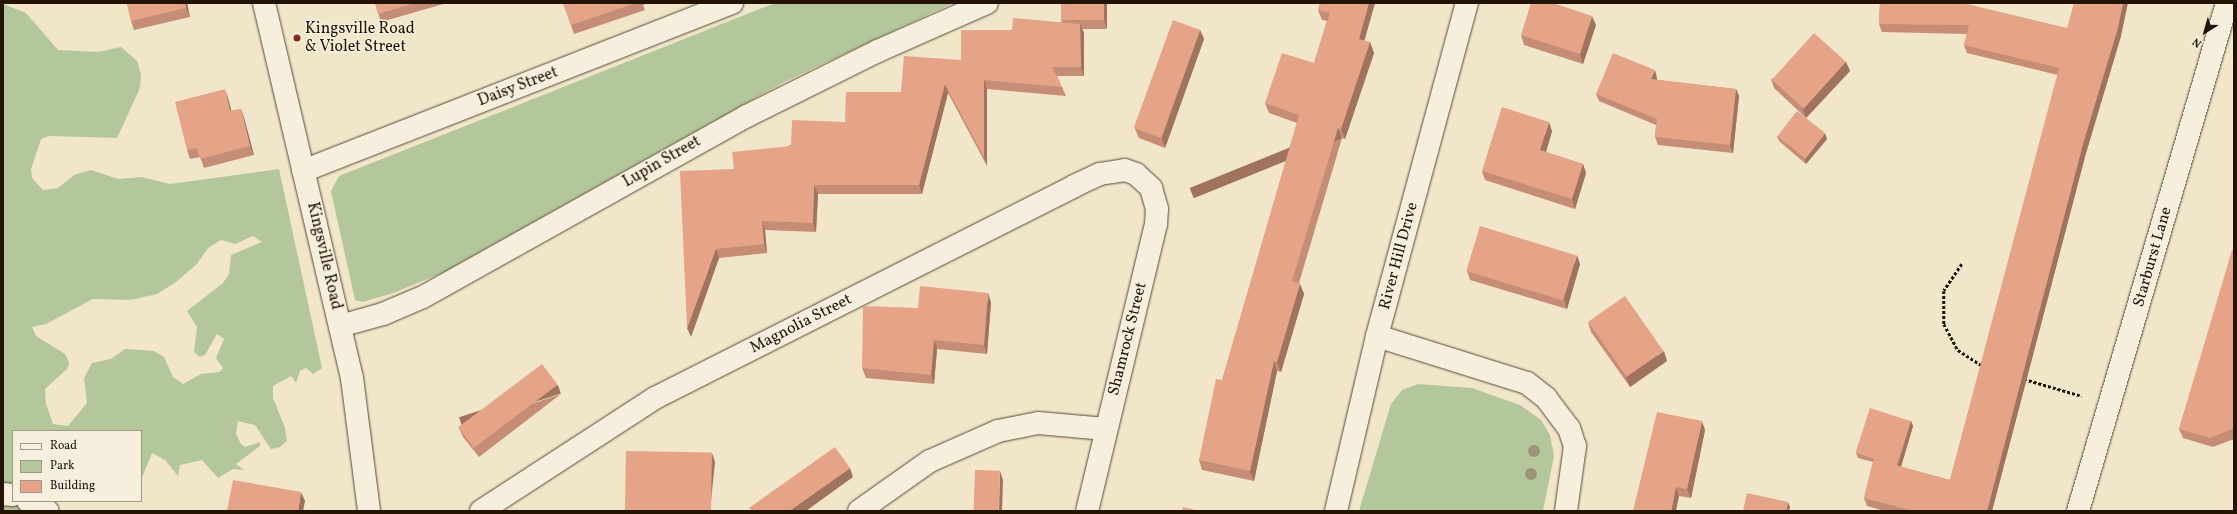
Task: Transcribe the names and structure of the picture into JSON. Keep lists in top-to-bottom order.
{
  "streets": {
    "street": [
      "Daisy Street",
      "Lupin Street",
      "Kingsville Road",
      "River Hill Drive",
      "Starburst Lane",
      "Magnolia Street",
      "Shamrock Street"
    ]
  },
  "crossings": [
    ["Daisy Street", "Kingsville Road"],
    ["Lupin Street", "Kingsville Road"],
    ["Magnolia Street", "Shamrock Street"]
  ],
  "places": ["Kingsville Road & Violet Street"],
  "legend": ["Road", "Park", "Building"],
  "north": "bottom left"
}
